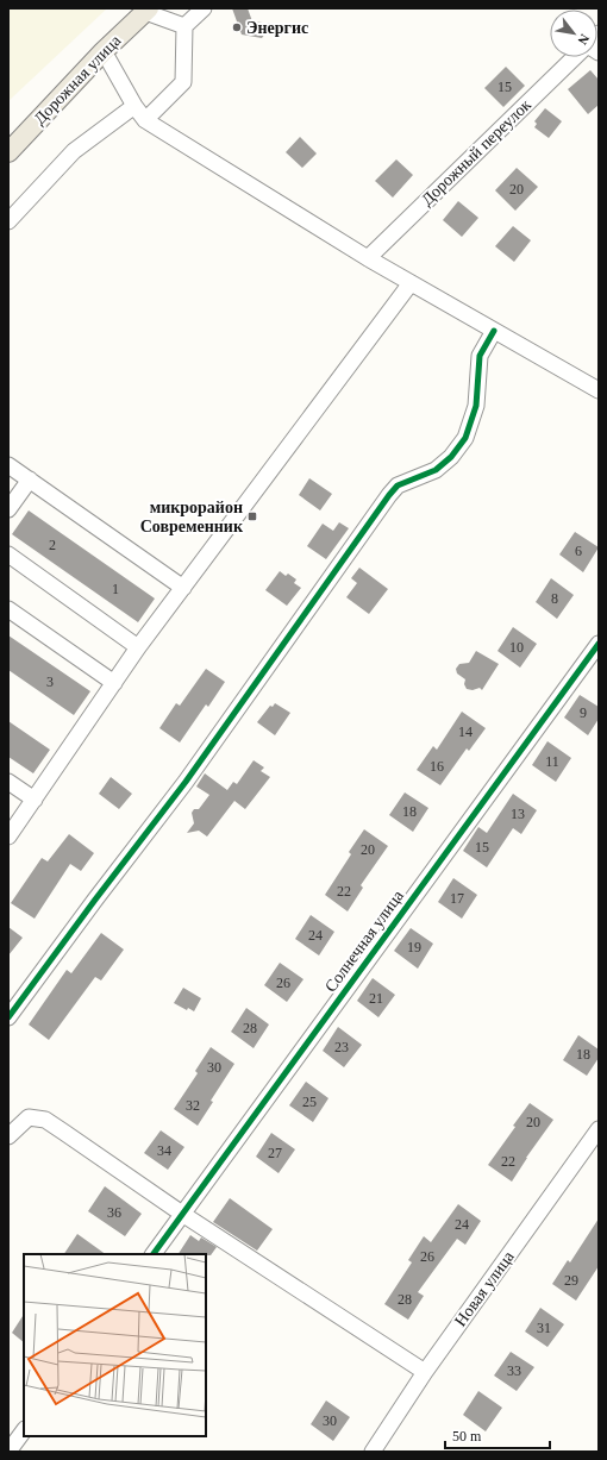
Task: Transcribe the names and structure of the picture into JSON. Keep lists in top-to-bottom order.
{
  "streets": {
    "main road": ["Дорожная улица"],
    "street": ["Дорожный переулок", "Солнечная улица", "Новая улица"]
  },
  "places": {
    "other": ["Энергис"],
    "transit": ["микрорайон Современник"]
  },
  "house_numbers": [
    "15",
    "20",
    "2",
    "6",
    "1",
    "8",
    "10",
    "3",
    "9",
    "14",
    "11",
    "16",
    "18",
    "13",
    "15",
    "20",
    "22",
    "17",
    "24",
    "19",
    "26",
    "21",
    "28",
    "23",
    "18",
    "30",
    "25",
    "32",
    "20",
    "34",
    "27",
    "22",
    "36",
    "24",
    "26",
    "29",
    "28",
    "31",
    "33",
    "30"
  ],
  "scale_bar": "50 m",
  "north": "bottom right"
}
